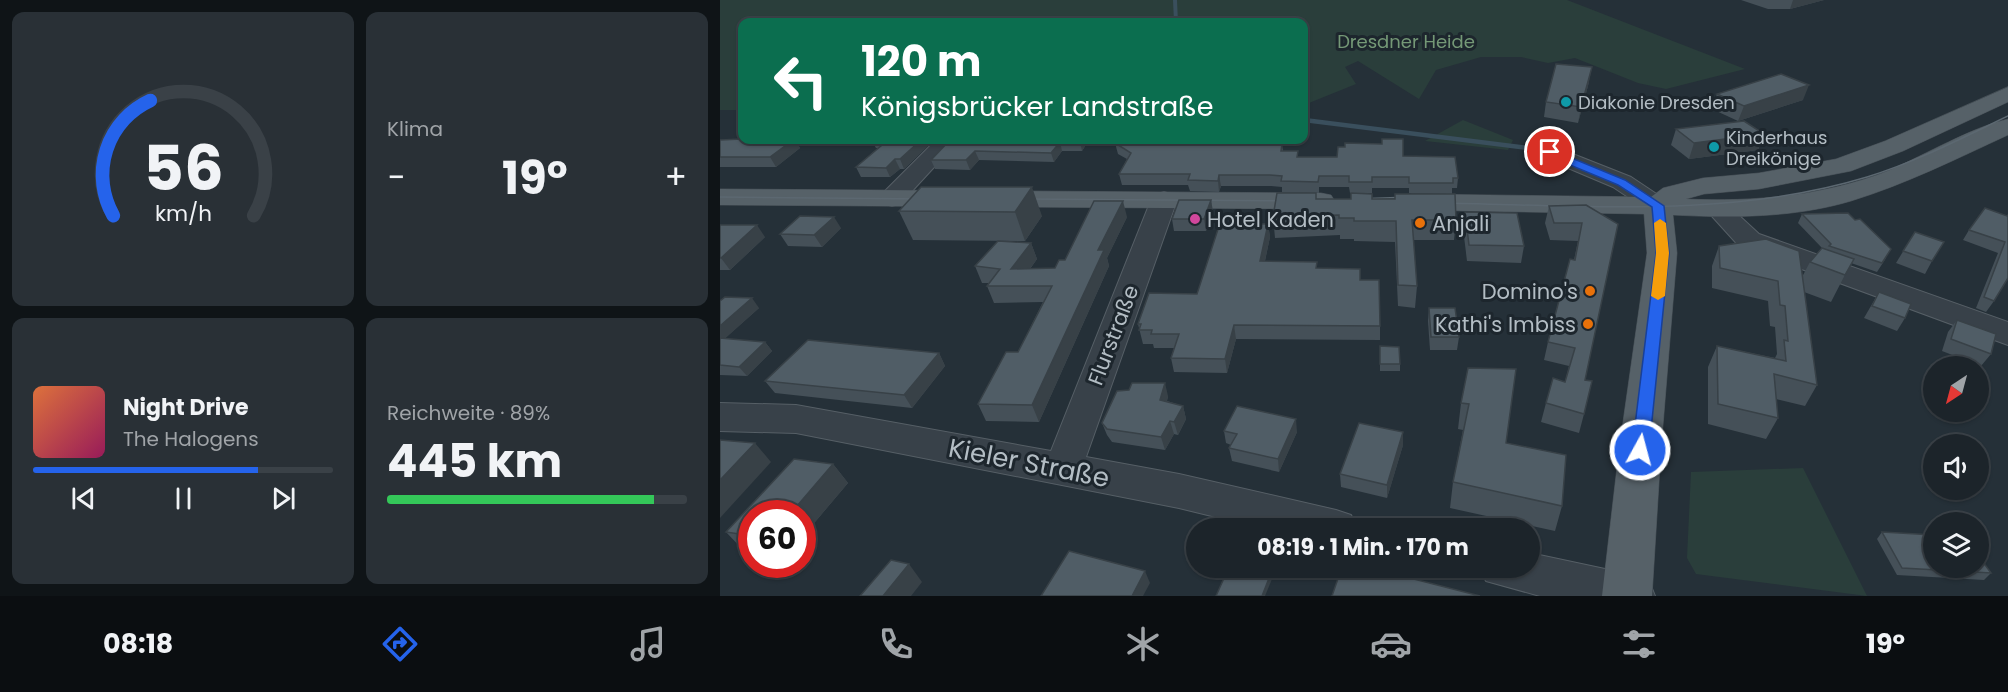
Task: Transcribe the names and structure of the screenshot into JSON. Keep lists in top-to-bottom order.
{
  "streets": {
    "street": ["Flurstraße", "Kieler Straße"]
  },
  "crossings": [
    ["Flurstraße", "Kieler Straße"]
  ],
  "parks": ["Dresdner Heide"],
  "places": [
    "Diakonie Dresden",
    "Kinderhaus Dreikönige",
    "Hotel Kaden",
    "Anjali",
    "Domino's",
    "Kathi's Imbiss"
  ],
  "north": "bottom left",
  "page": {
    "tile": [
      "Klima",
      ["Reichweite · 89%", "445 km"]
    ],
    "turn": ["120 m", "Königsbrücker Landstraße"],
    "heat": ["−", "19°", "+"],
    "song": ["Night Drive", "The Halogens"],
    "limit": "60",
    "trip": "08:19 · 1 Min. · 170 m",
    "tabs": ["08:18", "19°"],
    "gauge": ["56", "km/h"]
  }
}
